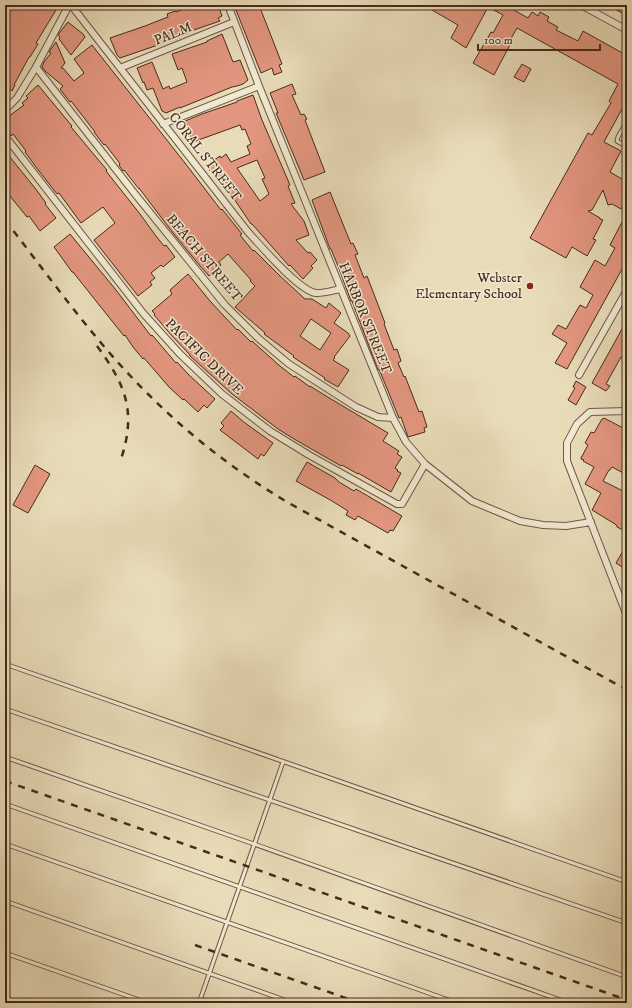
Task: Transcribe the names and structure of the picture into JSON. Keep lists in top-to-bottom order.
{
  "streets": {
    "street": [
      "PALM",
      "CORAL STREET",
      "BEACH STREET",
      "HARBOR STREET",
      "PACIFIC DRIVE"
    ]
  },
  "crossings": [
    ["PALM", "CORAL STREET"],
    ["PALM", "HARBOR STREET"],
    ["CORAL STREET", "HARBOR STREET"],
    ["BEACH STREET", "HARBOR STREET"],
    ["HARBOR STREET", "PACIFIC DRIVE"]
  ],
  "places": ["Webster Elementary School"],
  "scale_bar": "100 m"
}
